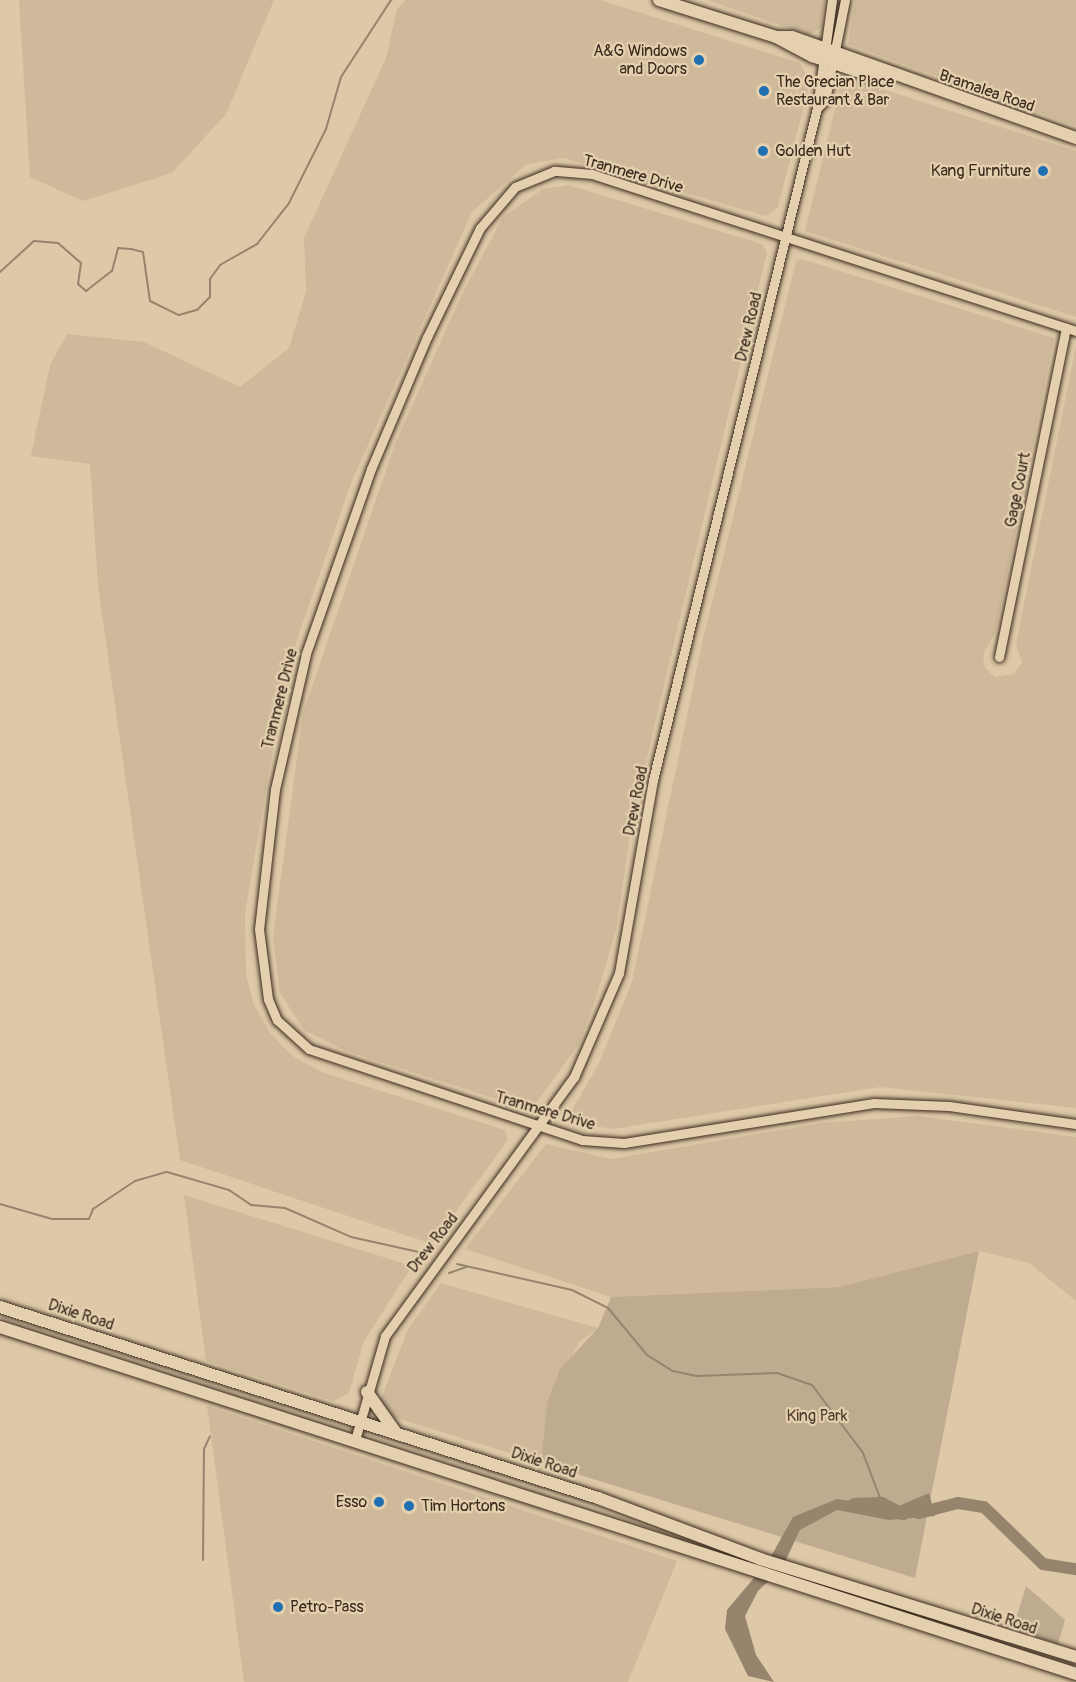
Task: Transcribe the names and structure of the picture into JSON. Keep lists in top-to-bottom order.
{
  "streets": {
    "main road": ["Bramalea Road", "Dixie Road"],
    "street": ["Tranmere Drive", "Drew Road", "Gage Court"]
  },
  "crossings": [
    ["Bramalea Road", "Drew Road"],
    ["Tranmere Drive", "Drew Road"],
    ["Tranmere Drive", "Gage Court"],
    ["Drew Road", "Dixie Road"]
  ],
  "parks": ["King Park"],
  "places": [
    "A&G Windows and Doors",
    "The Grecian Place Restaurant & Bar",
    "Golden Hut",
    "Kang Furniture",
    "Esso",
    "Tim Hortons",
    "Petro-Pass"
  ]
}
